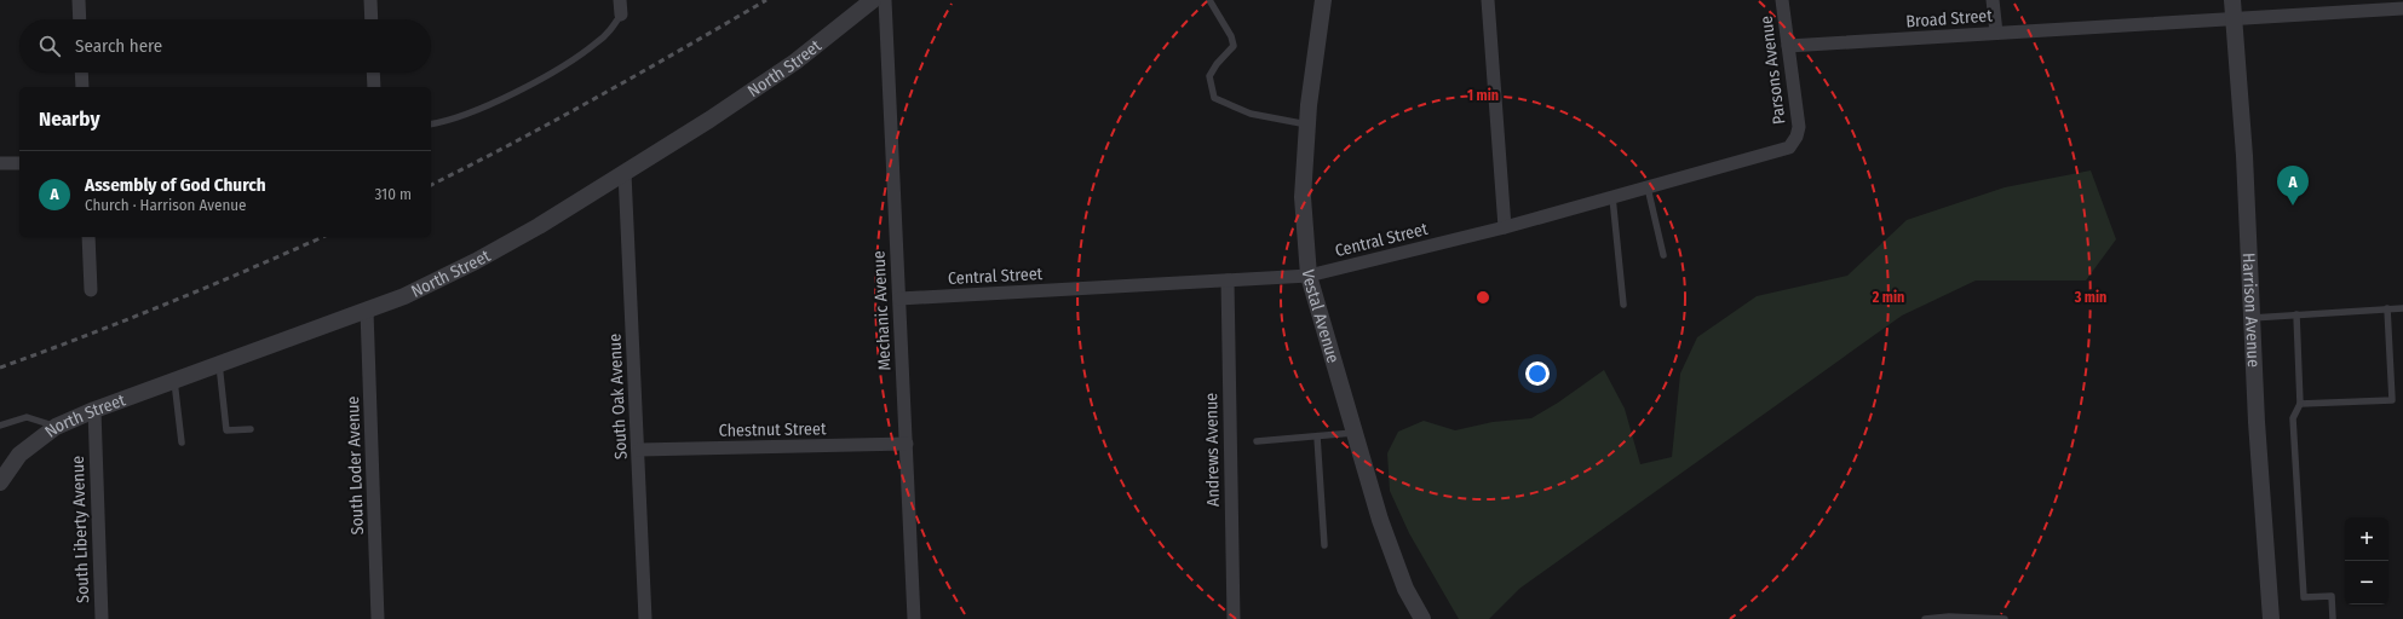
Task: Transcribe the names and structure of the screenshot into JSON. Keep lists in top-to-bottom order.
{
  "streets": {
    "street": [
      "Broad Street",
      "North Street",
      "Parsons Avenue",
      "Central Street",
      "Harrison Avenue",
      "Mechanic Avenue",
      "Vestal Avenue",
      "South Oak Avenue",
      "Chestnut Street",
      "Andrews Avenue",
      "South Loder Avenue",
      "South Liberty Avenue"
    ]
  },
  "crossings": [
    ["Broad Street", "Parsons Avenue"],
    ["Broad Street", "Harrison Avenue"],
    ["North Street", "South Oak Avenue"],
    ["North Street", "South Loder Avenue"],
    ["North Street", "South Liberty Avenue"],
    ["Parsons Avenue", "Central Street"],
    ["Central Street", "Mechanic Avenue"],
    ["Central Street", "Vestal Avenue"],
    ["Central Street", "Andrews Avenue"],
    ["Mechanic Avenue", "Chestnut Street"],
    ["South Oak Avenue", "Chestnut Street"]
  ],
  "page": {
    "search": "Search here",
    "heading": "Nearby",
    "list": [
      {
        "mark": "A",
        "name": "Assembly of God Church",
        "note": "Church · Harrison Avenue",
        "value": "310 m"
      }
    ],
    "pins": "A",
    "map_buttons": ["+", "−"]
  },
  "rings": ["1 min", "2 min", "3 min"]
}
